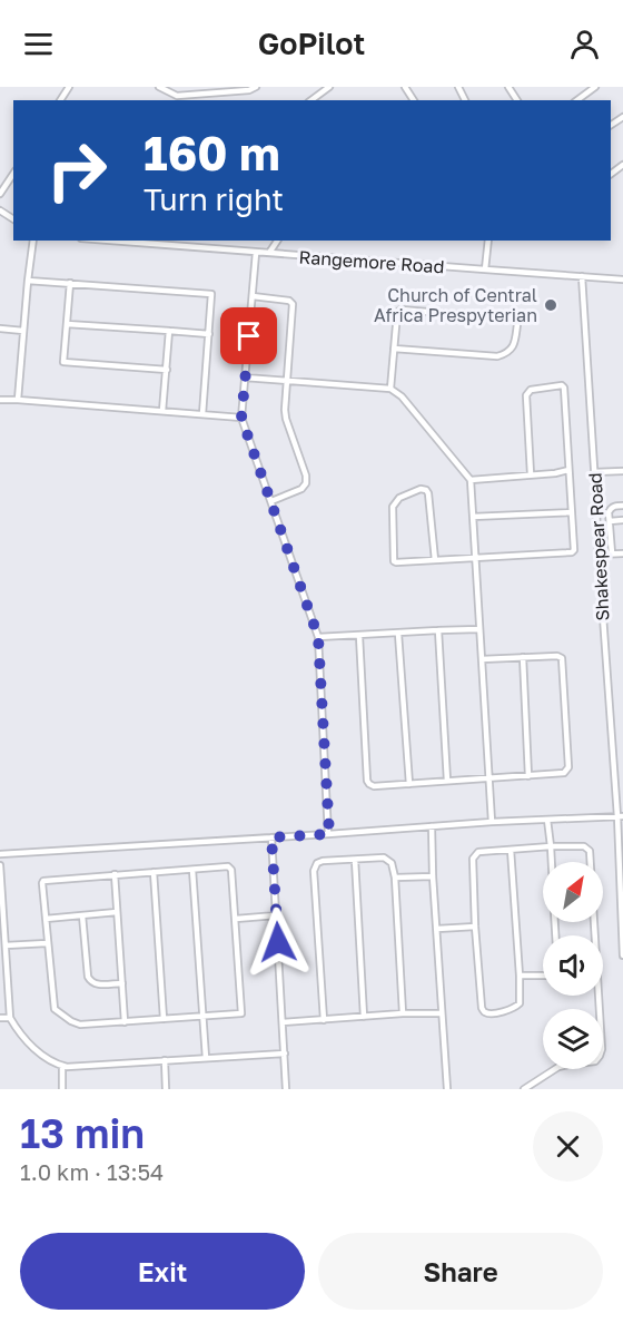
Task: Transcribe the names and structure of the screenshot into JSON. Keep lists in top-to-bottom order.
{
  "streets": {
    "street": ["Rangemore Road", "Shakespear Road"]
  },
  "crossings": [
    ["Rangemore Road", "Shakespear Road"]
  ],
  "places": ["Church of Central Africa Prespyterian"],
  "north": "top right",
  "page": {
    "header": "GoPilot",
    "turn": ["160 m", "Turn right"],
    "heading": ["13 min", "1.0 km · 13:54"],
    "buttons": ["Exit", "Share"]
  }
}
